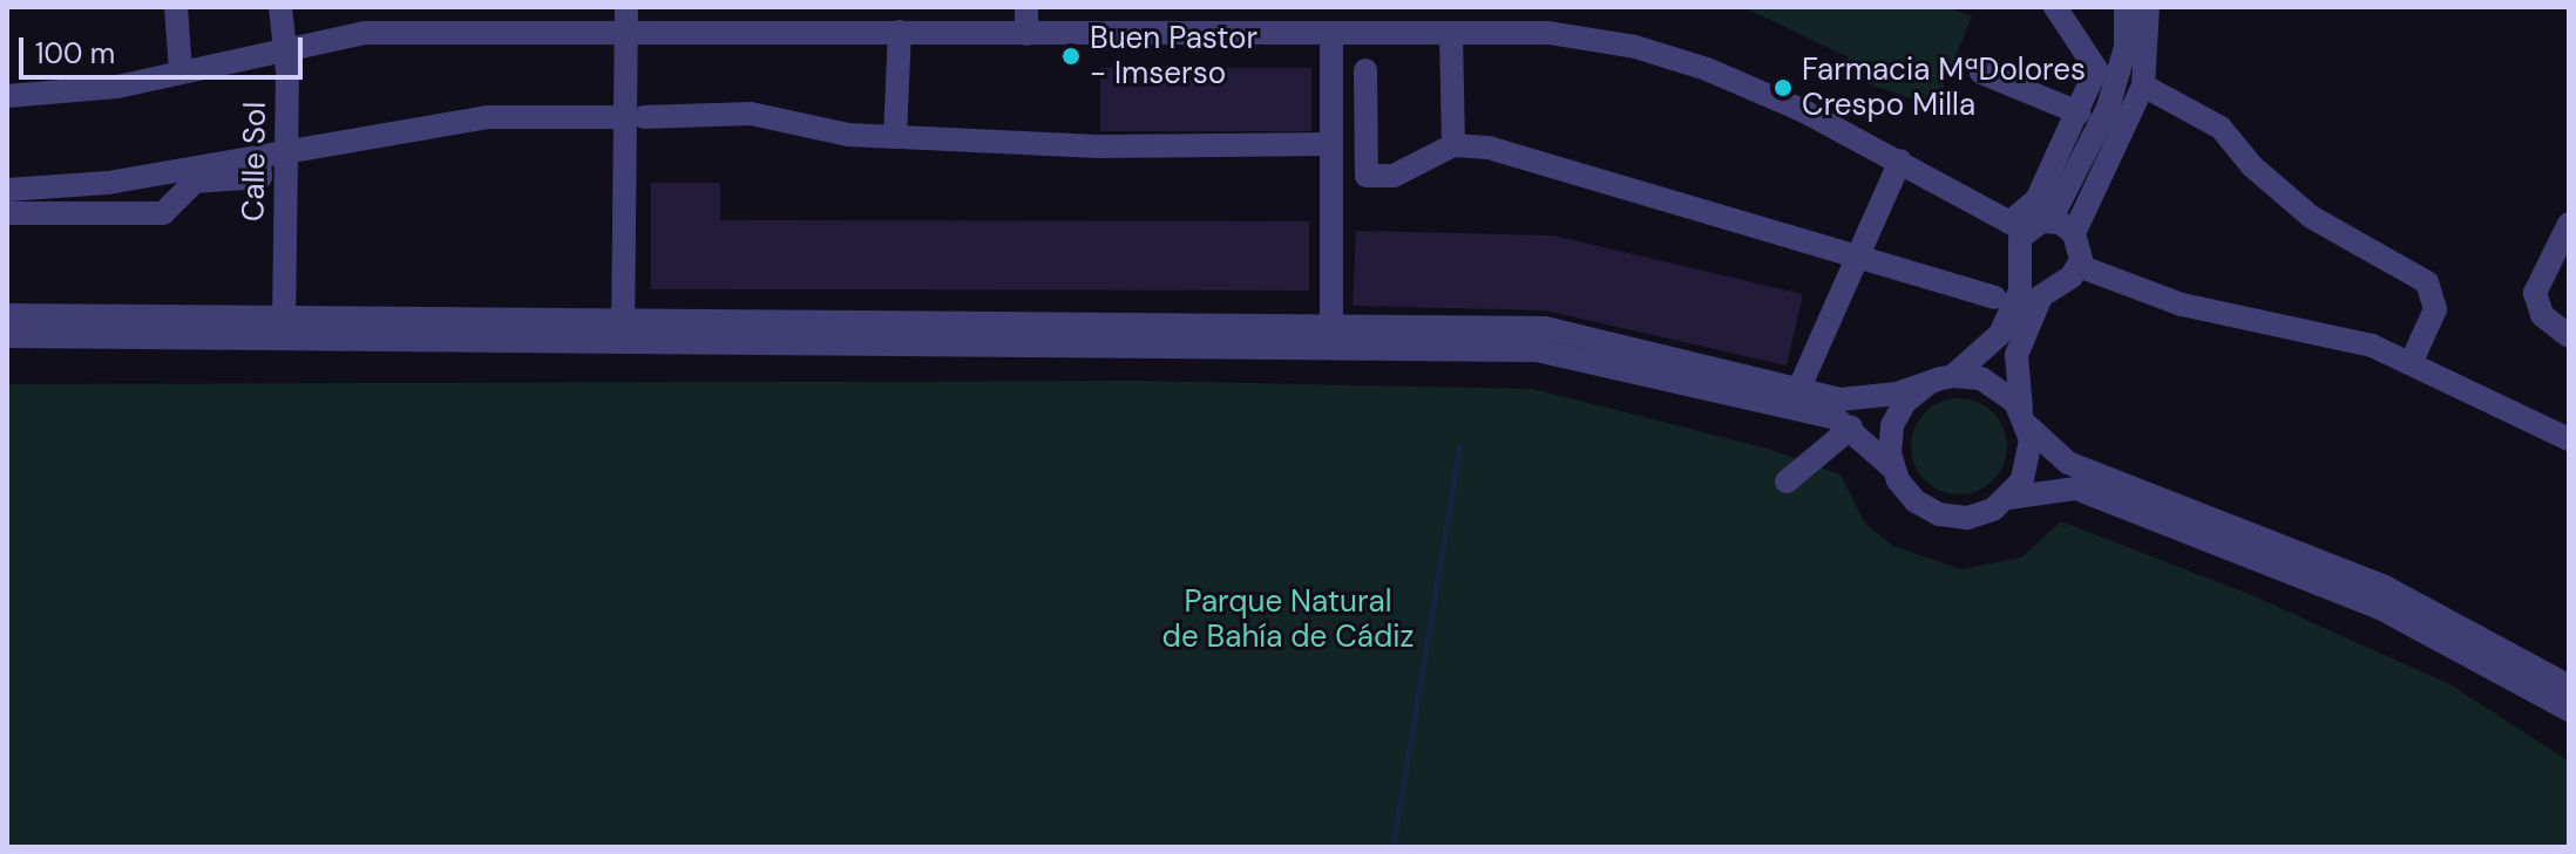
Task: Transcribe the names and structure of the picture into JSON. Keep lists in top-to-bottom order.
{
  "streets": {
    "street": ["Calle Sol"]
  },
  "parks": ["Parque Natural de Bahía de Cádiz"],
  "places": ["Buen Pastor - Imserso", "Farmacia MªDolores Crespo Milla"],
  "scale_bar": "100 m"
}
